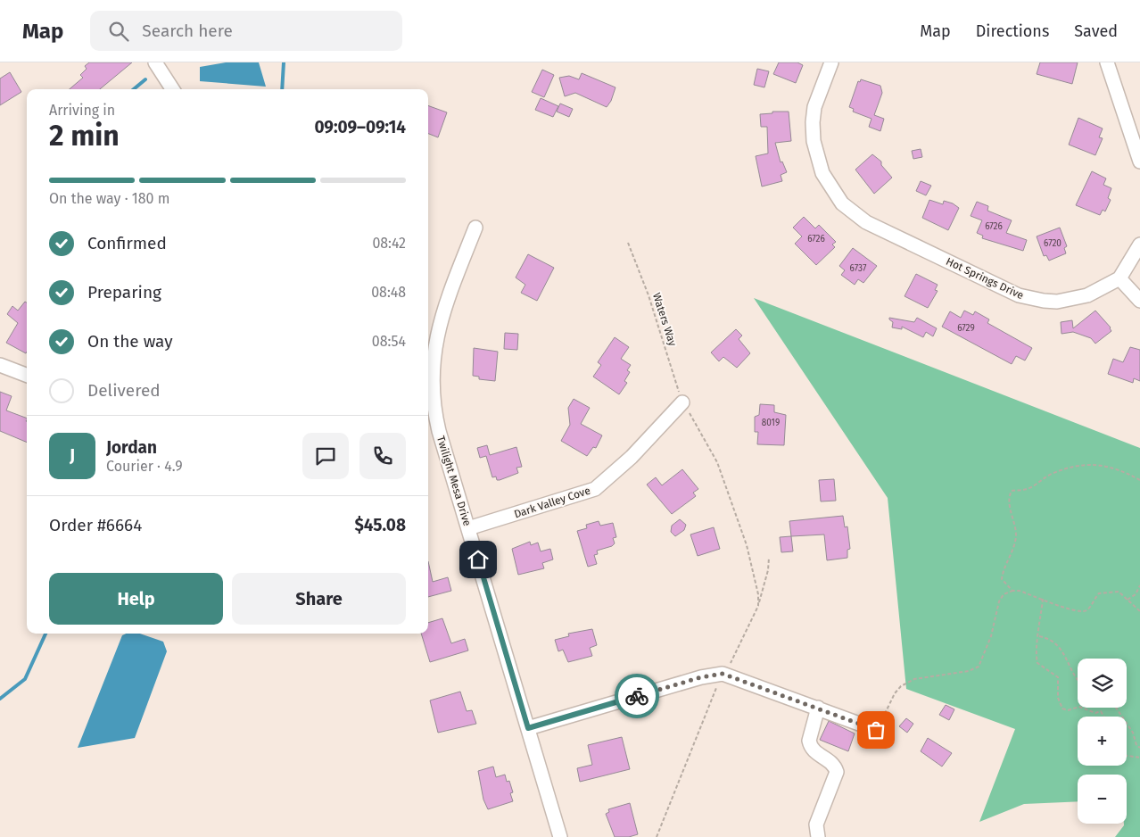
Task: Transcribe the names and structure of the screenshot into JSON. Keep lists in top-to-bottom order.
{
  "streets": {
    "street": ["Hot Springs Drive", "Twilight Mesa Drive", "Dark Valley Cove"],
    "path": ["Waters Way"]
  },
  "crossings": [
    ["Waters Way", "Dark Valley Cove"],
    ["Twilight Mesa Drive", "Dark Valley Cove"]
  ],
  "house_numbers": [
    "6726",
    "6726",
    "6720",
    "6737",
    "6729",
    "8019"
  ],
  "page": {
    "header": "Map",
    "search": "Search here",
    "nav": ["Map", "Directions", "Saved"],
    "heading": ["2 min", "Arriving in", "09:09–09:14"],
    "panel": [
      "Jordan",
      "Courier · 4.9",
      "Order #6664",
      "$45.08"
    ],
    "bar": "On the way · 180 m",
    "list": [
      ["Confirmed", "08:42"],
      ["Preparing", "08:48"],
      ["On the way", "08:54"],
      "Delivered"
    ],
    "round": "J",
    "buttons": ["Help", "Share"],
    "map_buttons": ["+", "−"]
  }
}
